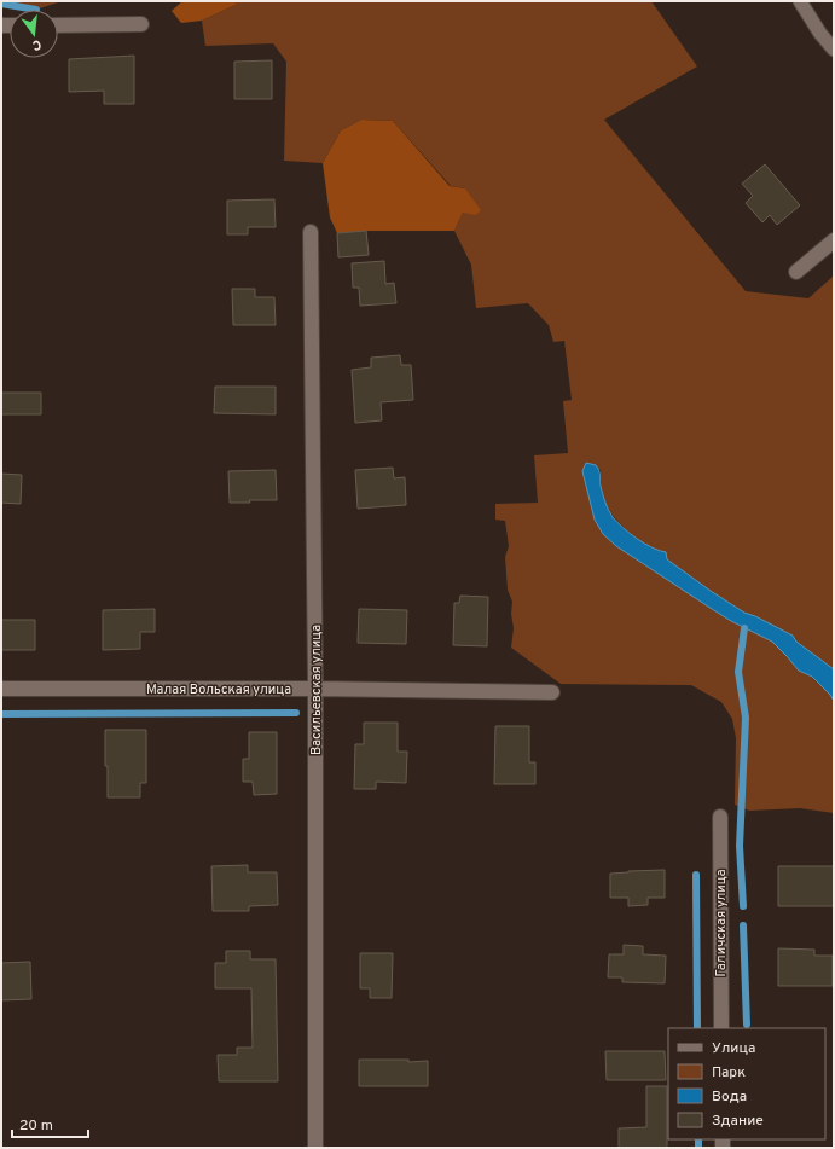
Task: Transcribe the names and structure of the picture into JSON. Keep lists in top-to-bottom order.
{
  "streets": {
    "street": ["Малая Вольская улица", "Васильевская улица", "Галичская улица"]
  },
  "crossings": [
    ["Малая Вольская улица", "Васильевская улица"]
  ],
  "legend": [
    "Улица",
    "Парк",
    "Вода",
    "Здание"
  ],
  "scale_bar": "20 m",
  "north": "bottom"
}
